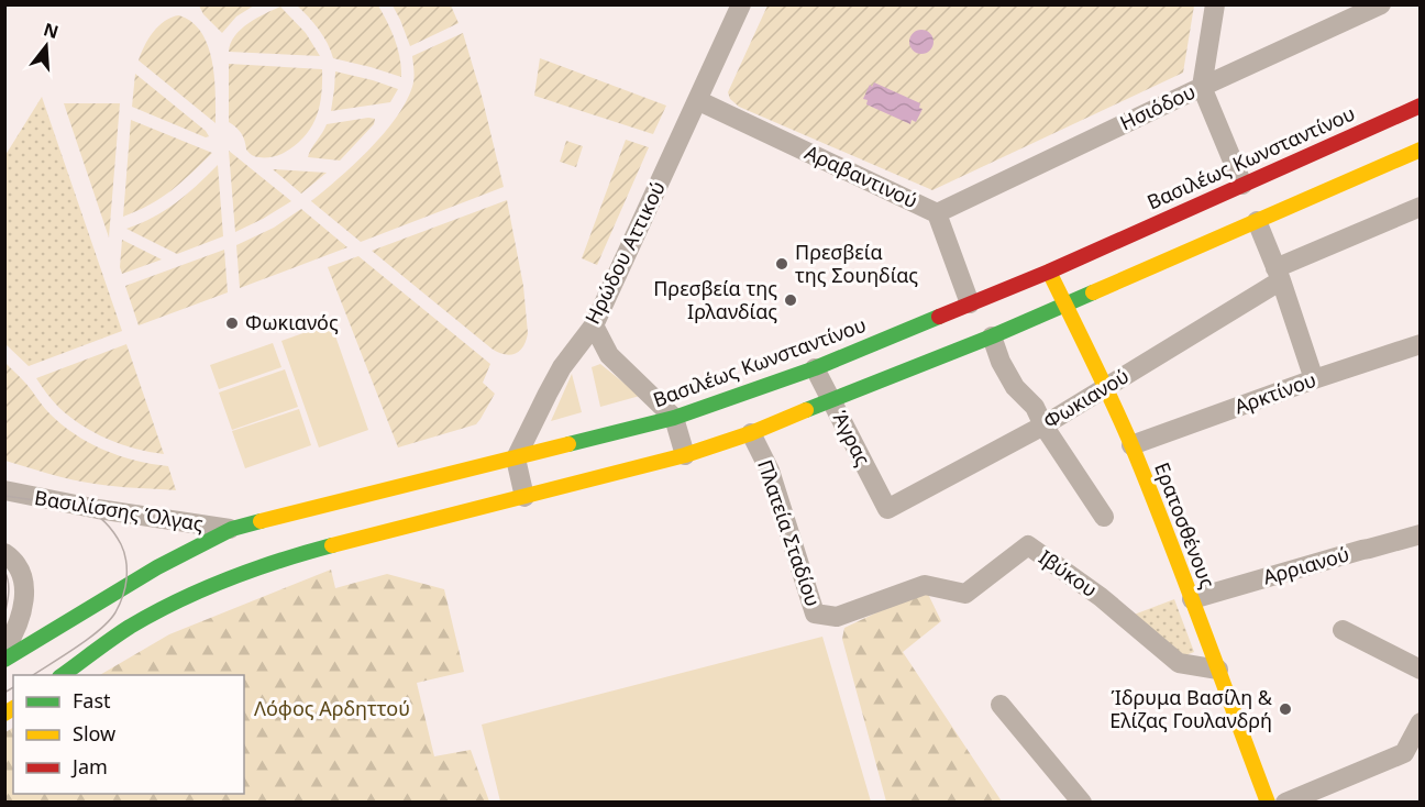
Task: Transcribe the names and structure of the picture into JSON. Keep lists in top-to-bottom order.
{
  "streets": {
    "main road": ["Βασιλέως Κωνσταντίνου", "Ερατοσθένους"],
    "street": [
      "Ησιόδου",
      "Αραβαντινού",
      "Ηρώδου Αττικού",
      "Αρκτίνου",
      "Φωκιανού",
      "Άγρας",
      "Βασιλίσσης Όλγας",
      "Πλατεία Σταδίου",
      "Αρριανού",
      "Ιβύκου"
    ]
  },
  "crossings": [
    ["Ησιόδου", "Αραβαντινού"],
    ["Βασιλέως Κωνσταντίνου", "Αραβαντινού"],
    ["Βασιλέως Κωνσταντίνου", "Ηρώδου Αττικού"],
    ["Βασιλέως Κωνσταντίνου", "Άγρας"],
    ["Βασιλέως Κωνσταντίνου", "Βασιλίσσης Όλγας"],
    ["Βασιλέως Κωνσταντίνου", "Ερατοσθένους"],
    ["Αραβαντινού", "Ηρώδου Αττικού"],
    ["Αρκτίνου", "Ερατοσθένους"],
    ["Φωκιανού", "Άγρας"],
    ["Φωκιανού", "Ερατοσθένους"],
    ["Ερατοσθένους", "Αρριανού"],
    ["Ερατοσθένους", "Ιβύκου"],
    ["Πλατεία Σταδίου", "Ιβύκου"]
  ],
  "parks": ["Λόφος Αρδηττού"],
  "places": [
    "Πρεσβεία της Σουηδίας",
    "Πρεσβεία της Ιρλανδίας",
    "Φωκιανός",
    "Ίδρυμα Βασίλη & Ελίζας Γουλανδρή"
  ],
  "legend": ["Fast", "Slow", "Jam"],
  "north": "top"
}
